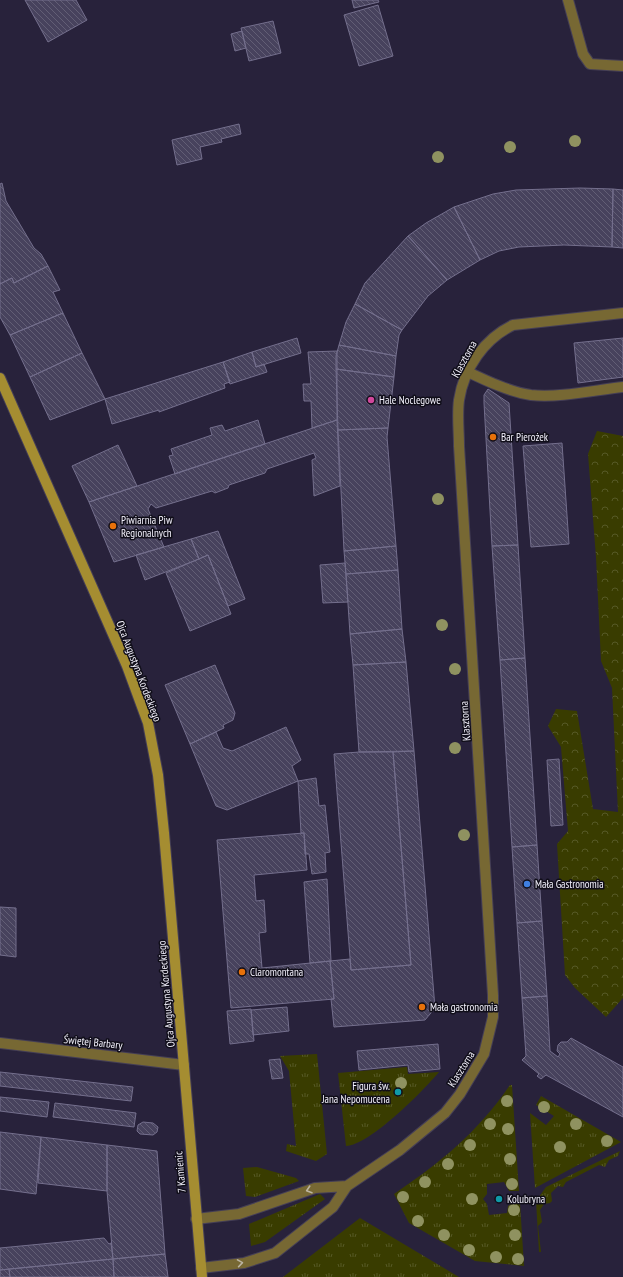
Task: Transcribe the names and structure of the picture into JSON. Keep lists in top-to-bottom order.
{
  "streets": {
    "street": [
      "Klasztorna",
      "Ojca Augustyna Kordeckiego",
      "Świętej Barbary",
      "7 Kamienic"
    ]
  },
  "crossings": [
    ["Klasztorna", "7 Kamienic"],
    ["Ojca Augustyna Kordeckiego", "Świętej Barbary"],
    ["Ojca Augustyna Kordeckiego", "7 Kamienic"],
    ["Świętej Barbary", "7 Kamienic"]
  ],
  "places": [
    "Hale Noclegowe",
    "Bar Pierożek",
    "Piwiarnia Piw Regionalnych",
    "Mała Gastronomia",
    "Claromontana",
    "Mała gastronomia",
    "Figura św. Jana Nepomucena",
    "Kolubryna"
  ]
}
